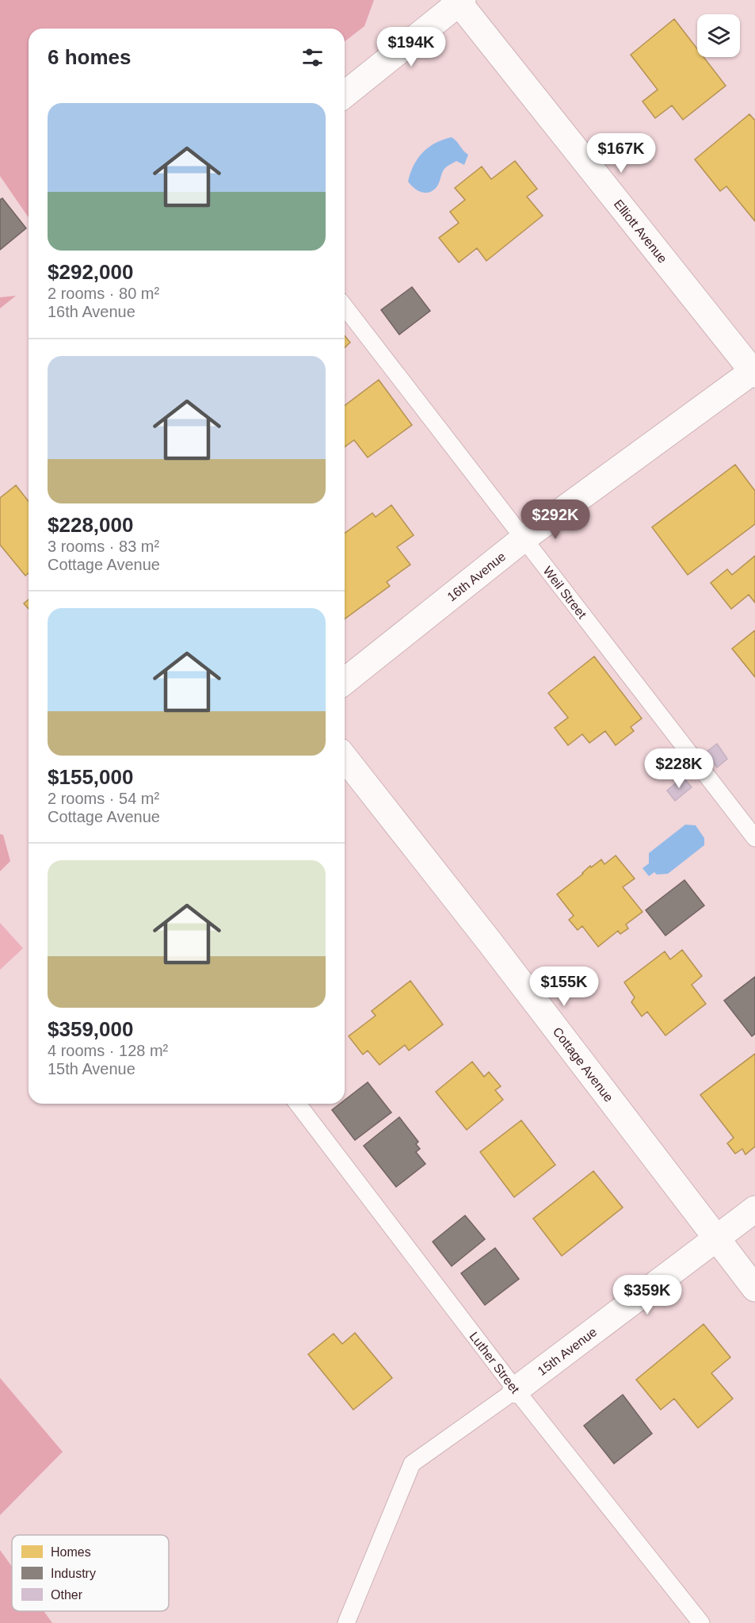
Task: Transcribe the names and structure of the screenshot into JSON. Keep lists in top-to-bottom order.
{
  "streets": {
    "street": [
      "Elliott Avenue",
      "16th Avenue",
      "Cottage Avenue",
      "15th Avenue"
    ],
    "lane": ["Weil Street", "Luther Street"]
  },
  "crossings": [
    ["Elliott Avenue", "16th Avenue"],
    ["16th Avenue", "Weil Street"],
    ["Cottage Avenue", "15th Avenue"],
    ["15th Avenue", "Luther Street"]
  ],
  "legend": ["Homes", "Industry", "Other"],
  "page": {
    "price": [
      "$194K",
      "$167K",
      "$292K",
      "$228K",
      "$155K",
      "$359K"
    ],
    "heading": "6 homes",
    "list": [
      {
        "name": "$292,000",
        "note": "2 rooms · 80 m² · 16th Avenue"
      },
      {
        "name": "$228,000",
        "note": "3 rooms · 83 m² · Cottage Avenue"
      },
      {
        "name": "$155,000",
        "note": "2 rooms · 54 m² · Cottage Avenue"
      },
      {
        "name": "$359,000",
        "note": "4 rooms · 128 m² · 15th Avenue"
      }
    ]
  }
}
